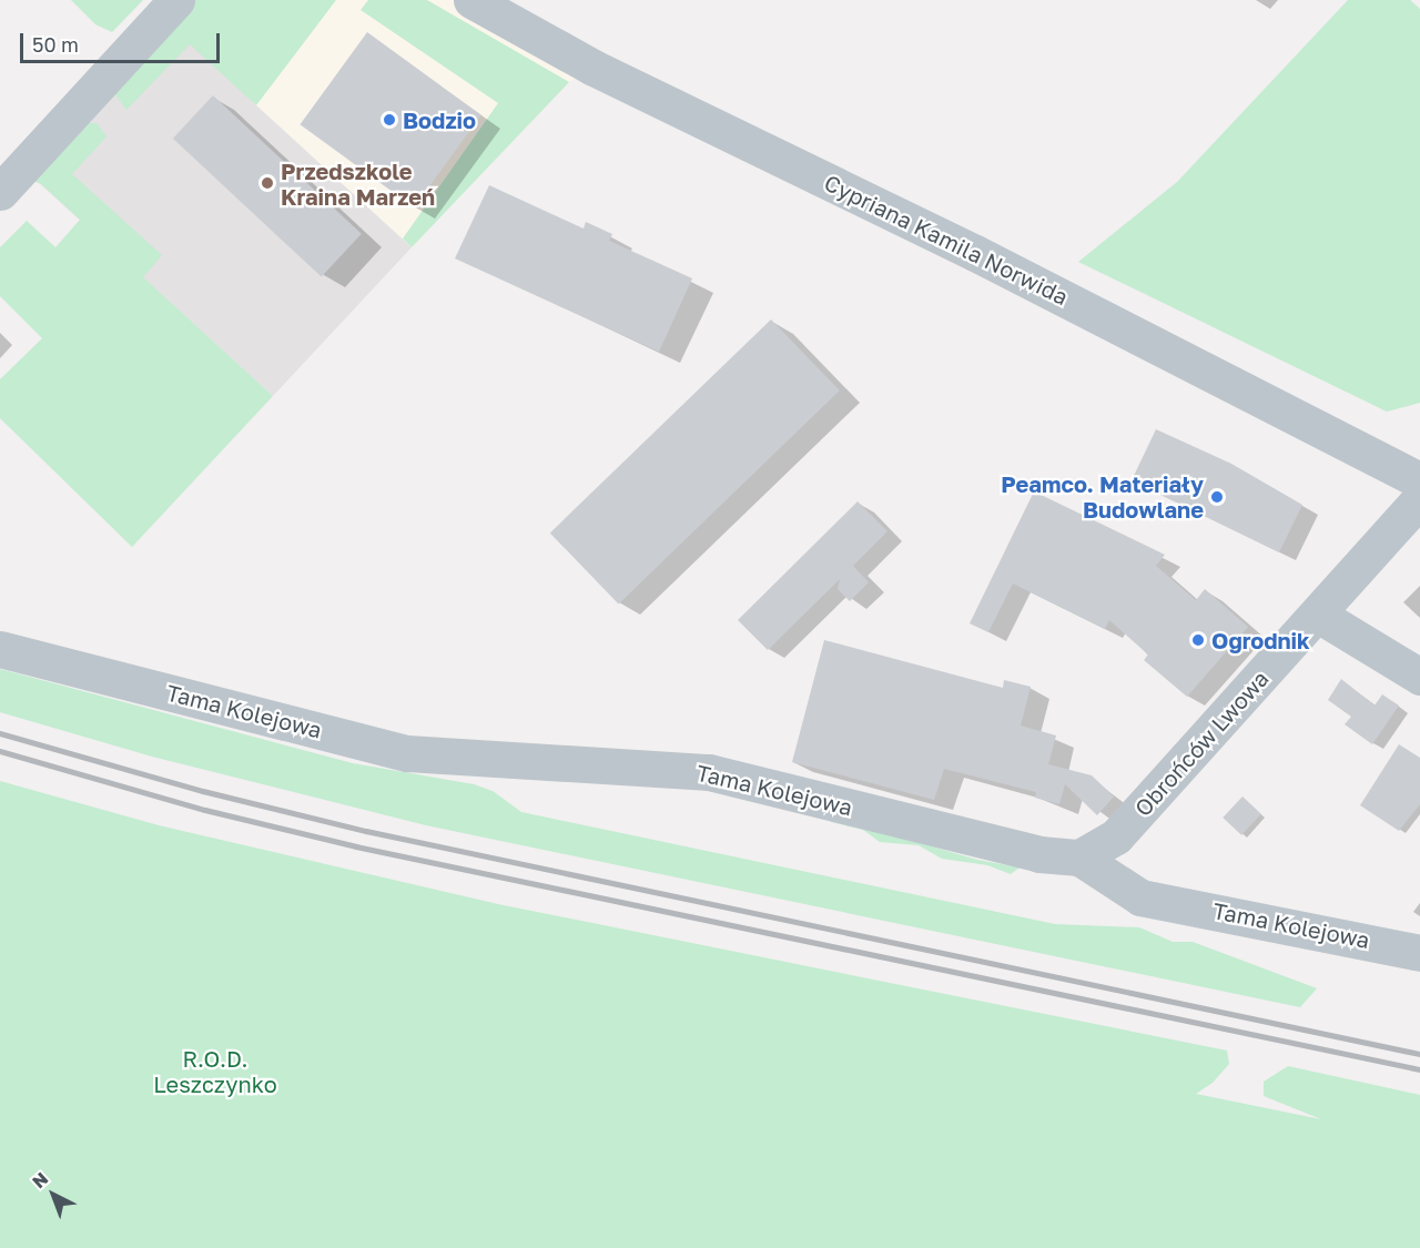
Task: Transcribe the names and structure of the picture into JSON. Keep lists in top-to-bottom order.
{
  "streets": {
    "street": ["Cypriana Kamila Norwida", "Tama Kolejowa", "Obrońców Lwowa"]
  },
  "crossings": [
    ["Tama Kolejowa", "Obrońców Lwowa"]
  ],
  "parks": ["R.O.D. Leszczynko"],
  "places": [
    "Bodzio",
    "Przedszkole Kraina Marzeń",
    "Peamco. Materiały Budowlane",
    "Ogrodnik"
  ],
  "scale_bar": "50 m",
  "north": "top left"
}
